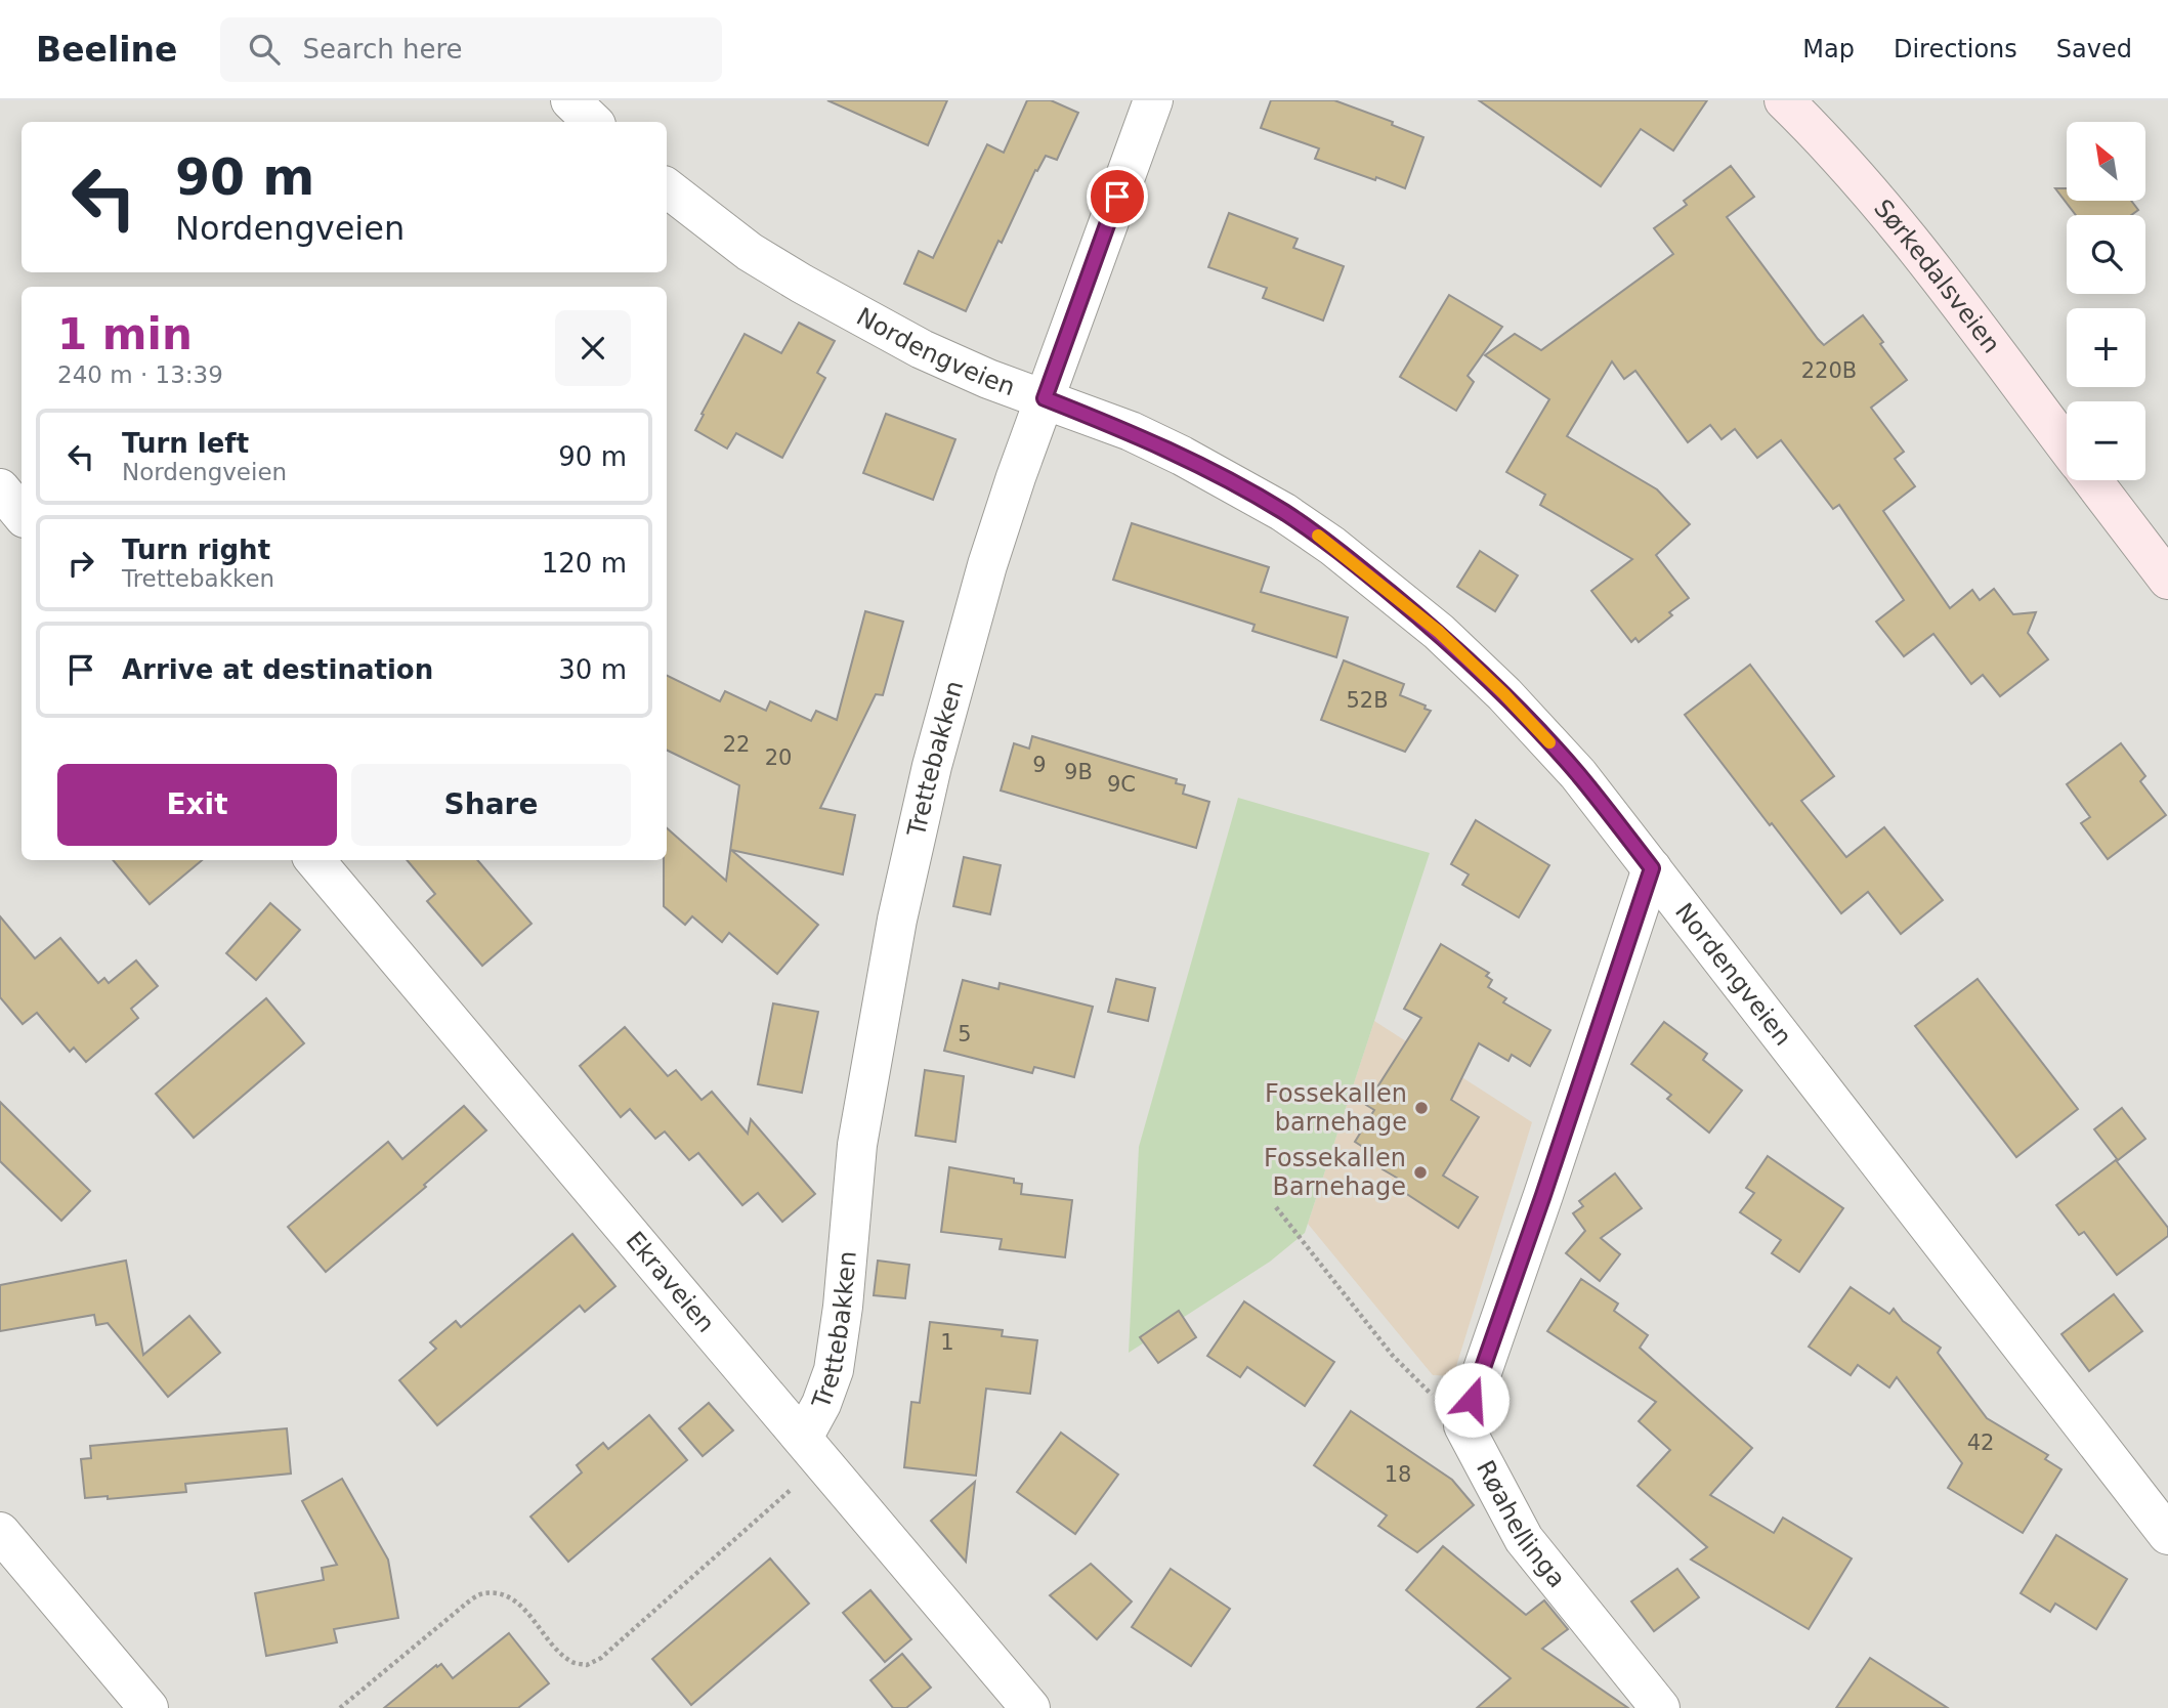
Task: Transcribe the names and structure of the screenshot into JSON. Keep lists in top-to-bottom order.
{
  "streets": {
    "main road": ["Sørkedalsveien"],
    "street": [
      "Nordengveien",
      "Trettebakken",
      "Ekraveien",
      "Røahellinga"
    ]
  },
  "crossings": [
    ["Nordengveien", "Trettebakken"],
    ["Trettebakken", "Ekraveien"]
  ],
  "places": ["Fossekallen barnehage", "Fossekallen Barnehage"],
  "house_numbers": [
    "220B",
    "52B",
    "22",
    "20",
    "9",
    "9B",
    "9C",
    "5",
    "1",
    "42",
    "18"
  ],
  "north": "top left",
  "page": {
    "header": "Beeline",
    "search": "Search here",
    "nav": ["Map", "Directions", "Saved"],
    "map_buttons": ["+", "−"],
    "turn": ["90 m", "Nordengveien"],
    "heading": ["1 min", "240 m · 13:39"],
    "list": [
      {
        "name": "Turn left",
        "note": "Nordengveien",
        "value": "90 m"
      },
      {
        "name": "Turn right",
        "note": "Trettebakken",
        "value": "120 m"
      },
      {
        "name": "Arrive at destination",
        "value": "30 m"
      }
    ],
    "buttons": ["Exit", "Share"]
  }
}
